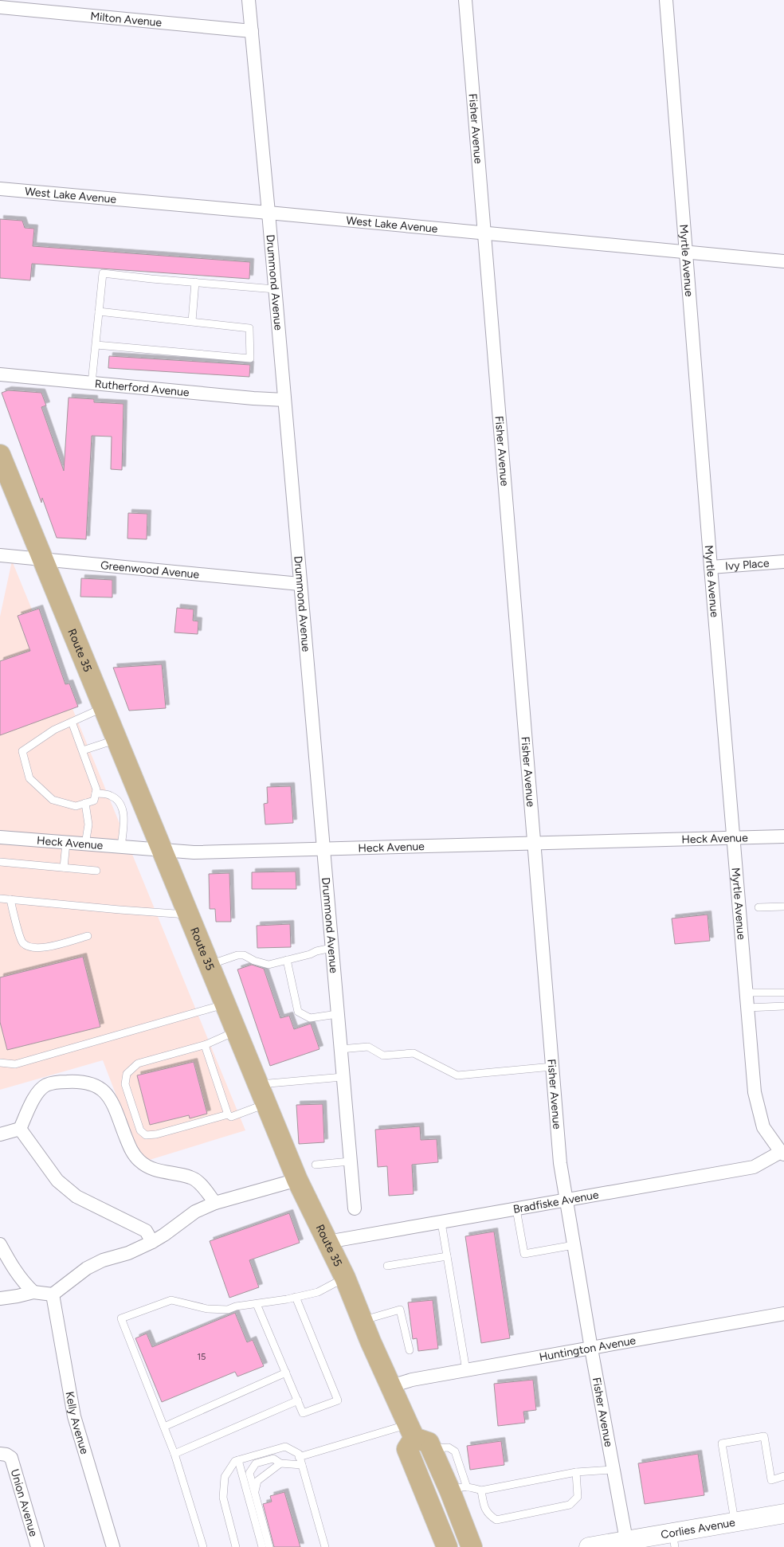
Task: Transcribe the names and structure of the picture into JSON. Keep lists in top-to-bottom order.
{
  "streets": {
    "main road": ["Route 35", "Corlies Avenue"],
    "street": [
      "Milton Avenue",
      "Fisher Avenue",
      "West Lake Avenue",
      "Myrtle Avenue",
      "Drummond Avenue",
      "Rutherford Avenue",
      "Ivy Place",
      "Greenwood Avenue",
      "Heck Avenue",
      "Bradfiske Avenue",
      "Huntington Avenue",
      "Kelly Avenue",
      "Union Avenue"
    ]
  },
  "crossings": [
    ["Milton Avenue", "Drummond Avenue"],
    ["Fisher Avenue", "West Lake Avenue"],
    ["Fisher Avenue", "Heck Avenue"],
    ["Fisher Avenue", "Bradfiske Avenue"],
    ["Fisher Avenue", "Huntington Avenue"],
    ["Fisher Avenue", "Corlies Avenue"],
    ["West Lake Avenue", "Myrtle Avenue"],
    ["West Lake Avenue", "Drummond Avenue"],
    ["Myrtle Avenue", "Ivy Place"],
    ["Myrtle Avenue", "Heck Avenue"],
    ["Myrtle Avenue", "Bradfiske Avenue"],
    ["Drummond Avenue", "Rutherford Avenue"],
    ["Drummond Avenue", "Greenwood Avenue"],
    ["Drummond Avenue", "Heck Avenue"],
    ["Greenwood Avenue", "Route 35"],
    ["Route 35", "Heck Avenue"],
    ["Route 35", "Bradfiske Avenue"],
    ["Route 35", "Huntington Avenue"]
  ],
  "house_numbers": ["15"]
}
